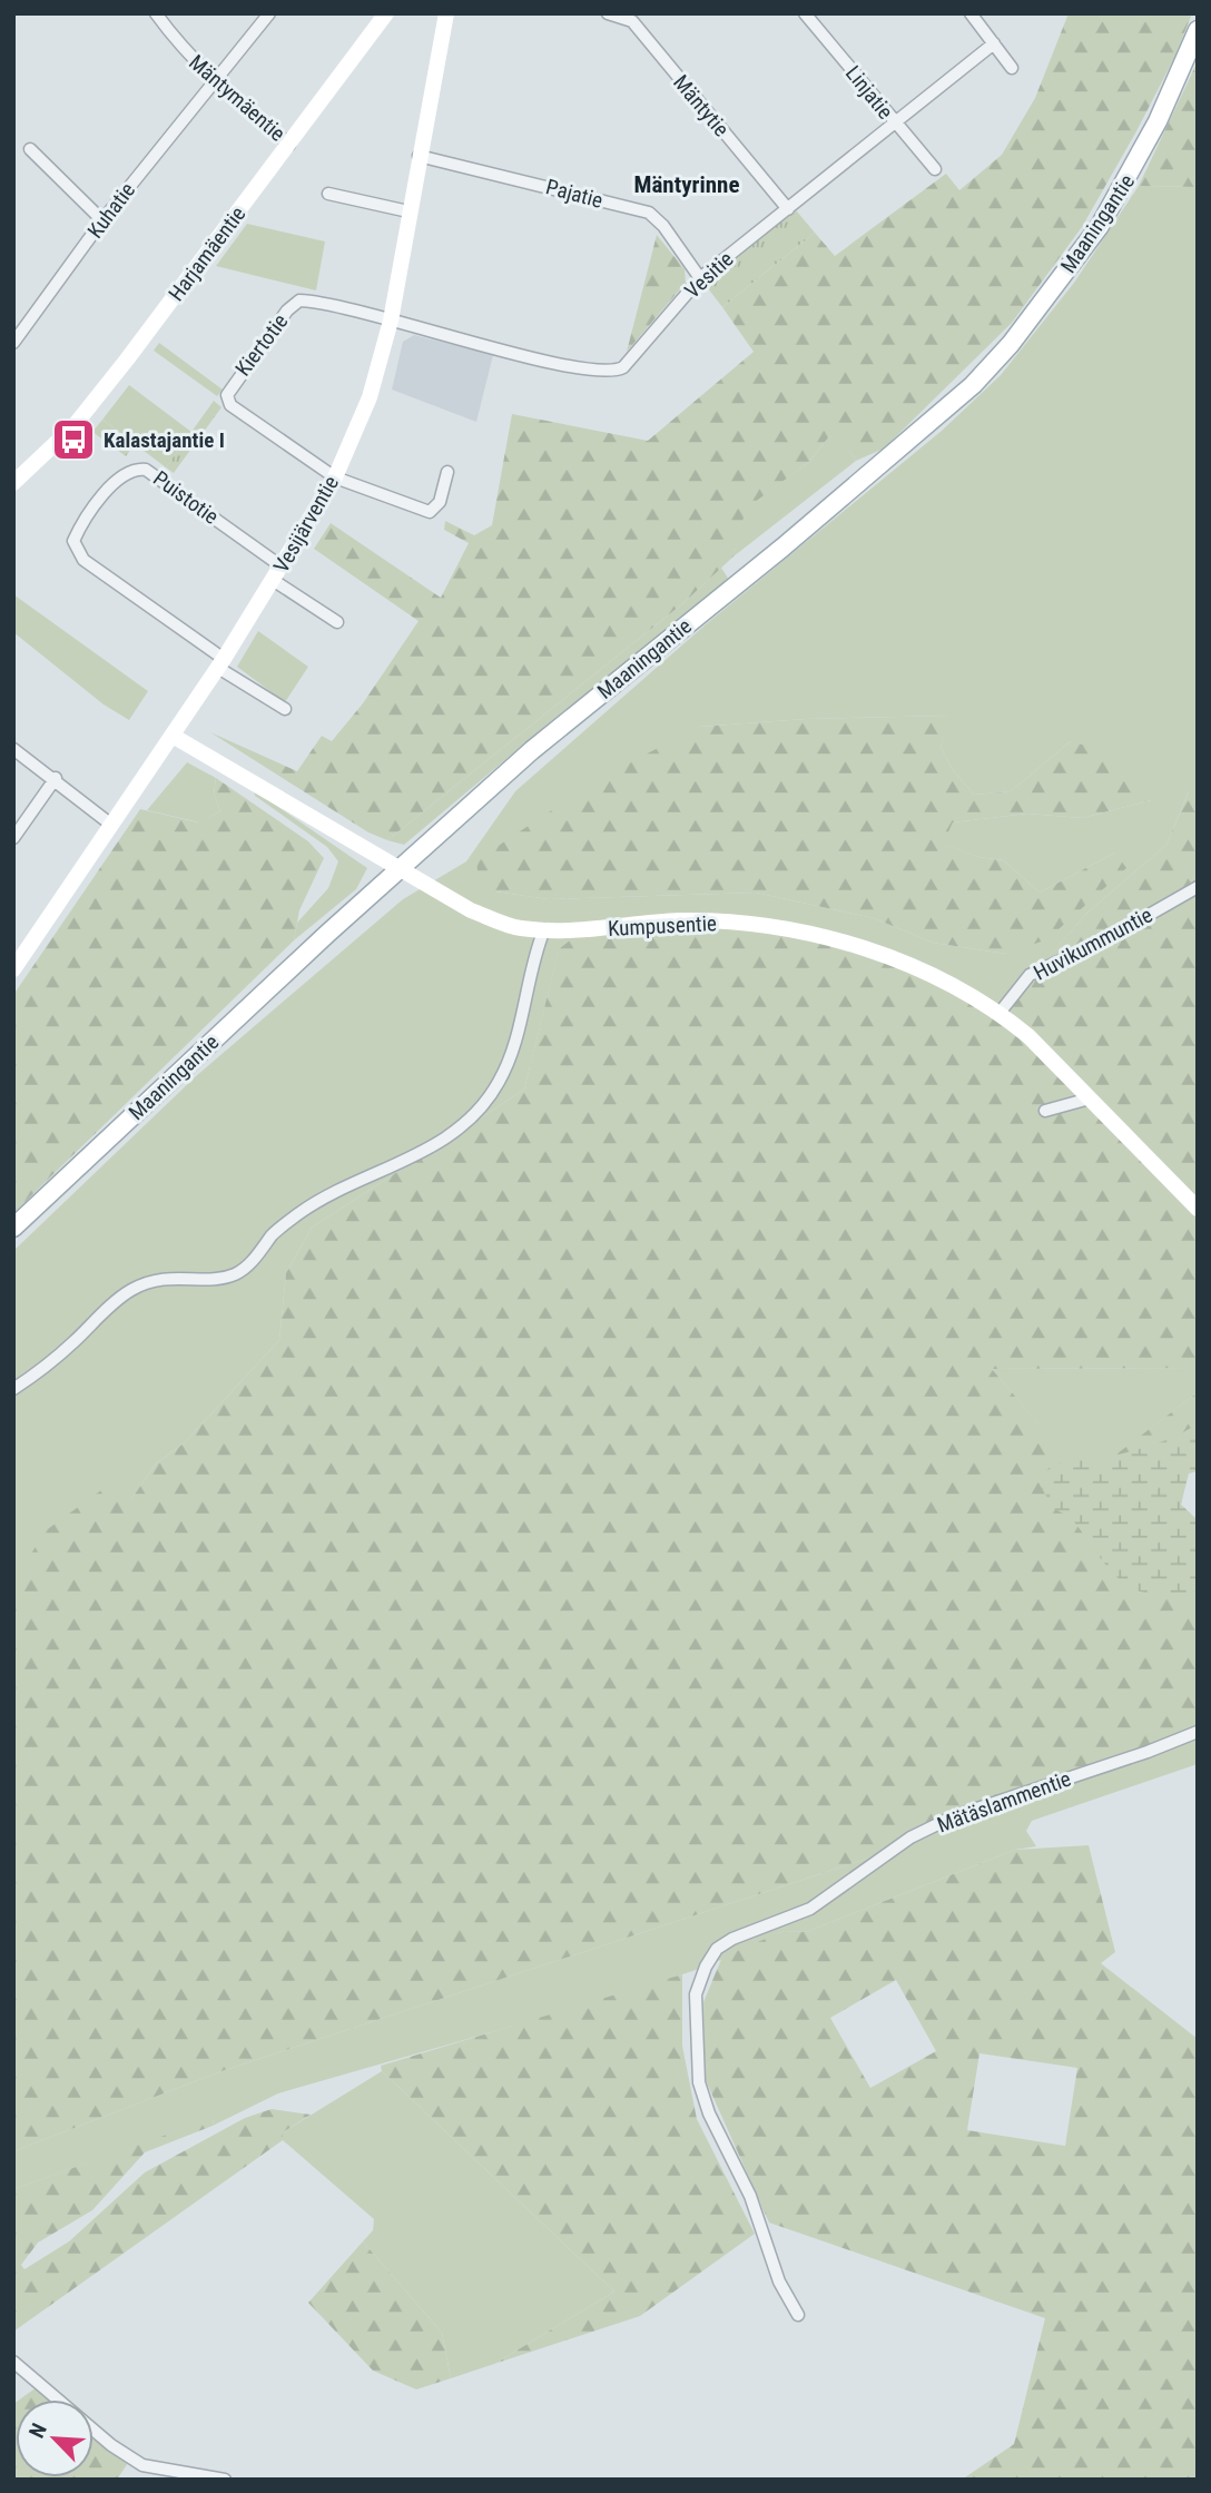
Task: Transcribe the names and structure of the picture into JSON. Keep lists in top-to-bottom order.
{
  "streets": {
    "main road": ["Maaningantie"],
    "street": [
      "Linjatie",
      "Mäntymäentie",
      "Mäntytie",
      "Pajatie",
      "Kuhatie",
      "Harjamäentie",
      "Vesitie",
      "Kiertotie",
      "Puistotie",
      "Vesijärventie",
      "Kumpusentie",
      "Huvikummuntie",
      "Mätäslammentie"
    ]
  },
  "crossings": [
    ["Linjatie", "Vesitie"],
    ["Mäntymäentie", "Kuhatie"],
    ["Mäntymäentie", "Harjamäentie"],
    ["Mäntytie", "Vesitie"],
    ["Pajatie", "Vesitie"],
    ["Pajatie", "Vesijärventie"],
    ["Maaningantie", "Kumpusentie"],
    ["Vesitie", "Kiertotie"],
    ["Vesitie", "Vesijärventie"],
    ["Kiertotie", "Vesijärventie"],
    ["Puistotie", "Vesijärventie"],
    ["Vesijärventie", "Kumpusentie"],
    ["Kumpusentie", "Huvikummuntie"]
  ],
  "districts": ["Mäntyrinne"],
  "places": {
    "bus stop": ["Kalastajantie I"]
  },
  "north": "top left"
}
